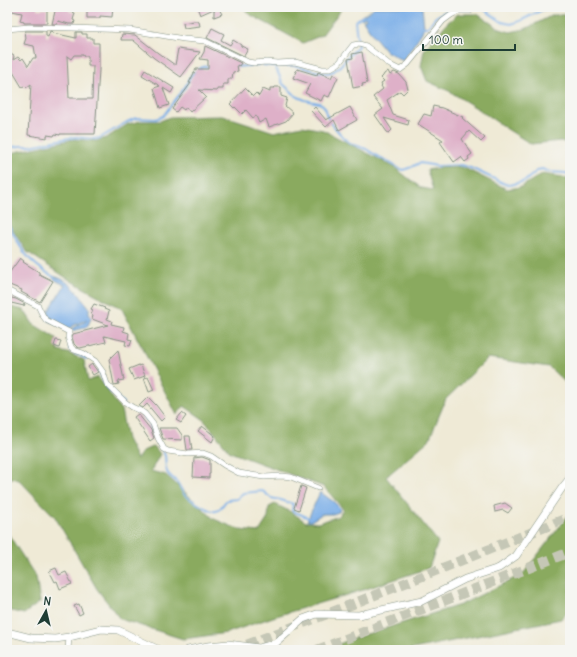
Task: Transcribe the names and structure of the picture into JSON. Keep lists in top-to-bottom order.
{
  "scale_bar": "100 m",
  "north": "top"
}
